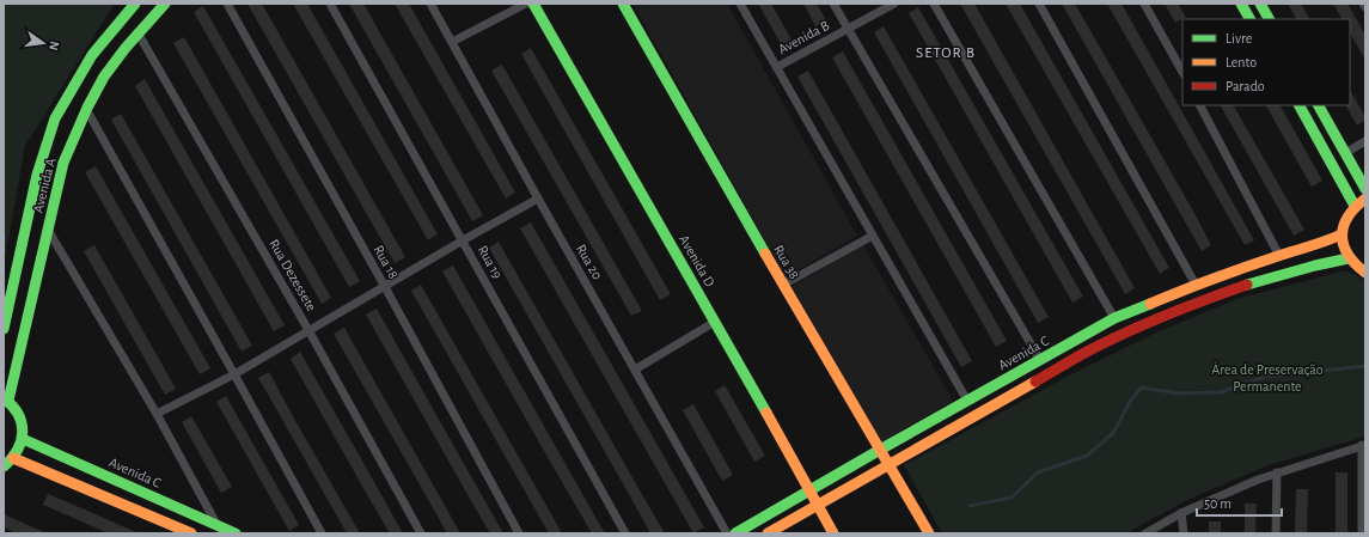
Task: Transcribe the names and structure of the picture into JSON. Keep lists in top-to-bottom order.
{
  "streets": {
    "street": [
      "Avenida B",
      "Avenida A",
      "Avenida D",
      "Rua 18",
      "Rua 19",
      "Rua 20",
      "Rua 38",
      "Rua Dezessete",
      "Avenida C"
    ]
  },
  "crossings": [
    ["Avenida A", "Rua Dezessete"],
    ["Avenida D", "Avenida C"],
    ["Rua 38", "Avenida C"]
  ],
  "districts": ["SETOR B"],
  "parks": ["Área de Preservação Permanente"],
  "legend": ["Livre", "Lento", "Parado"],
  "scale_bar": "50 m",
  "north": "right"
}
